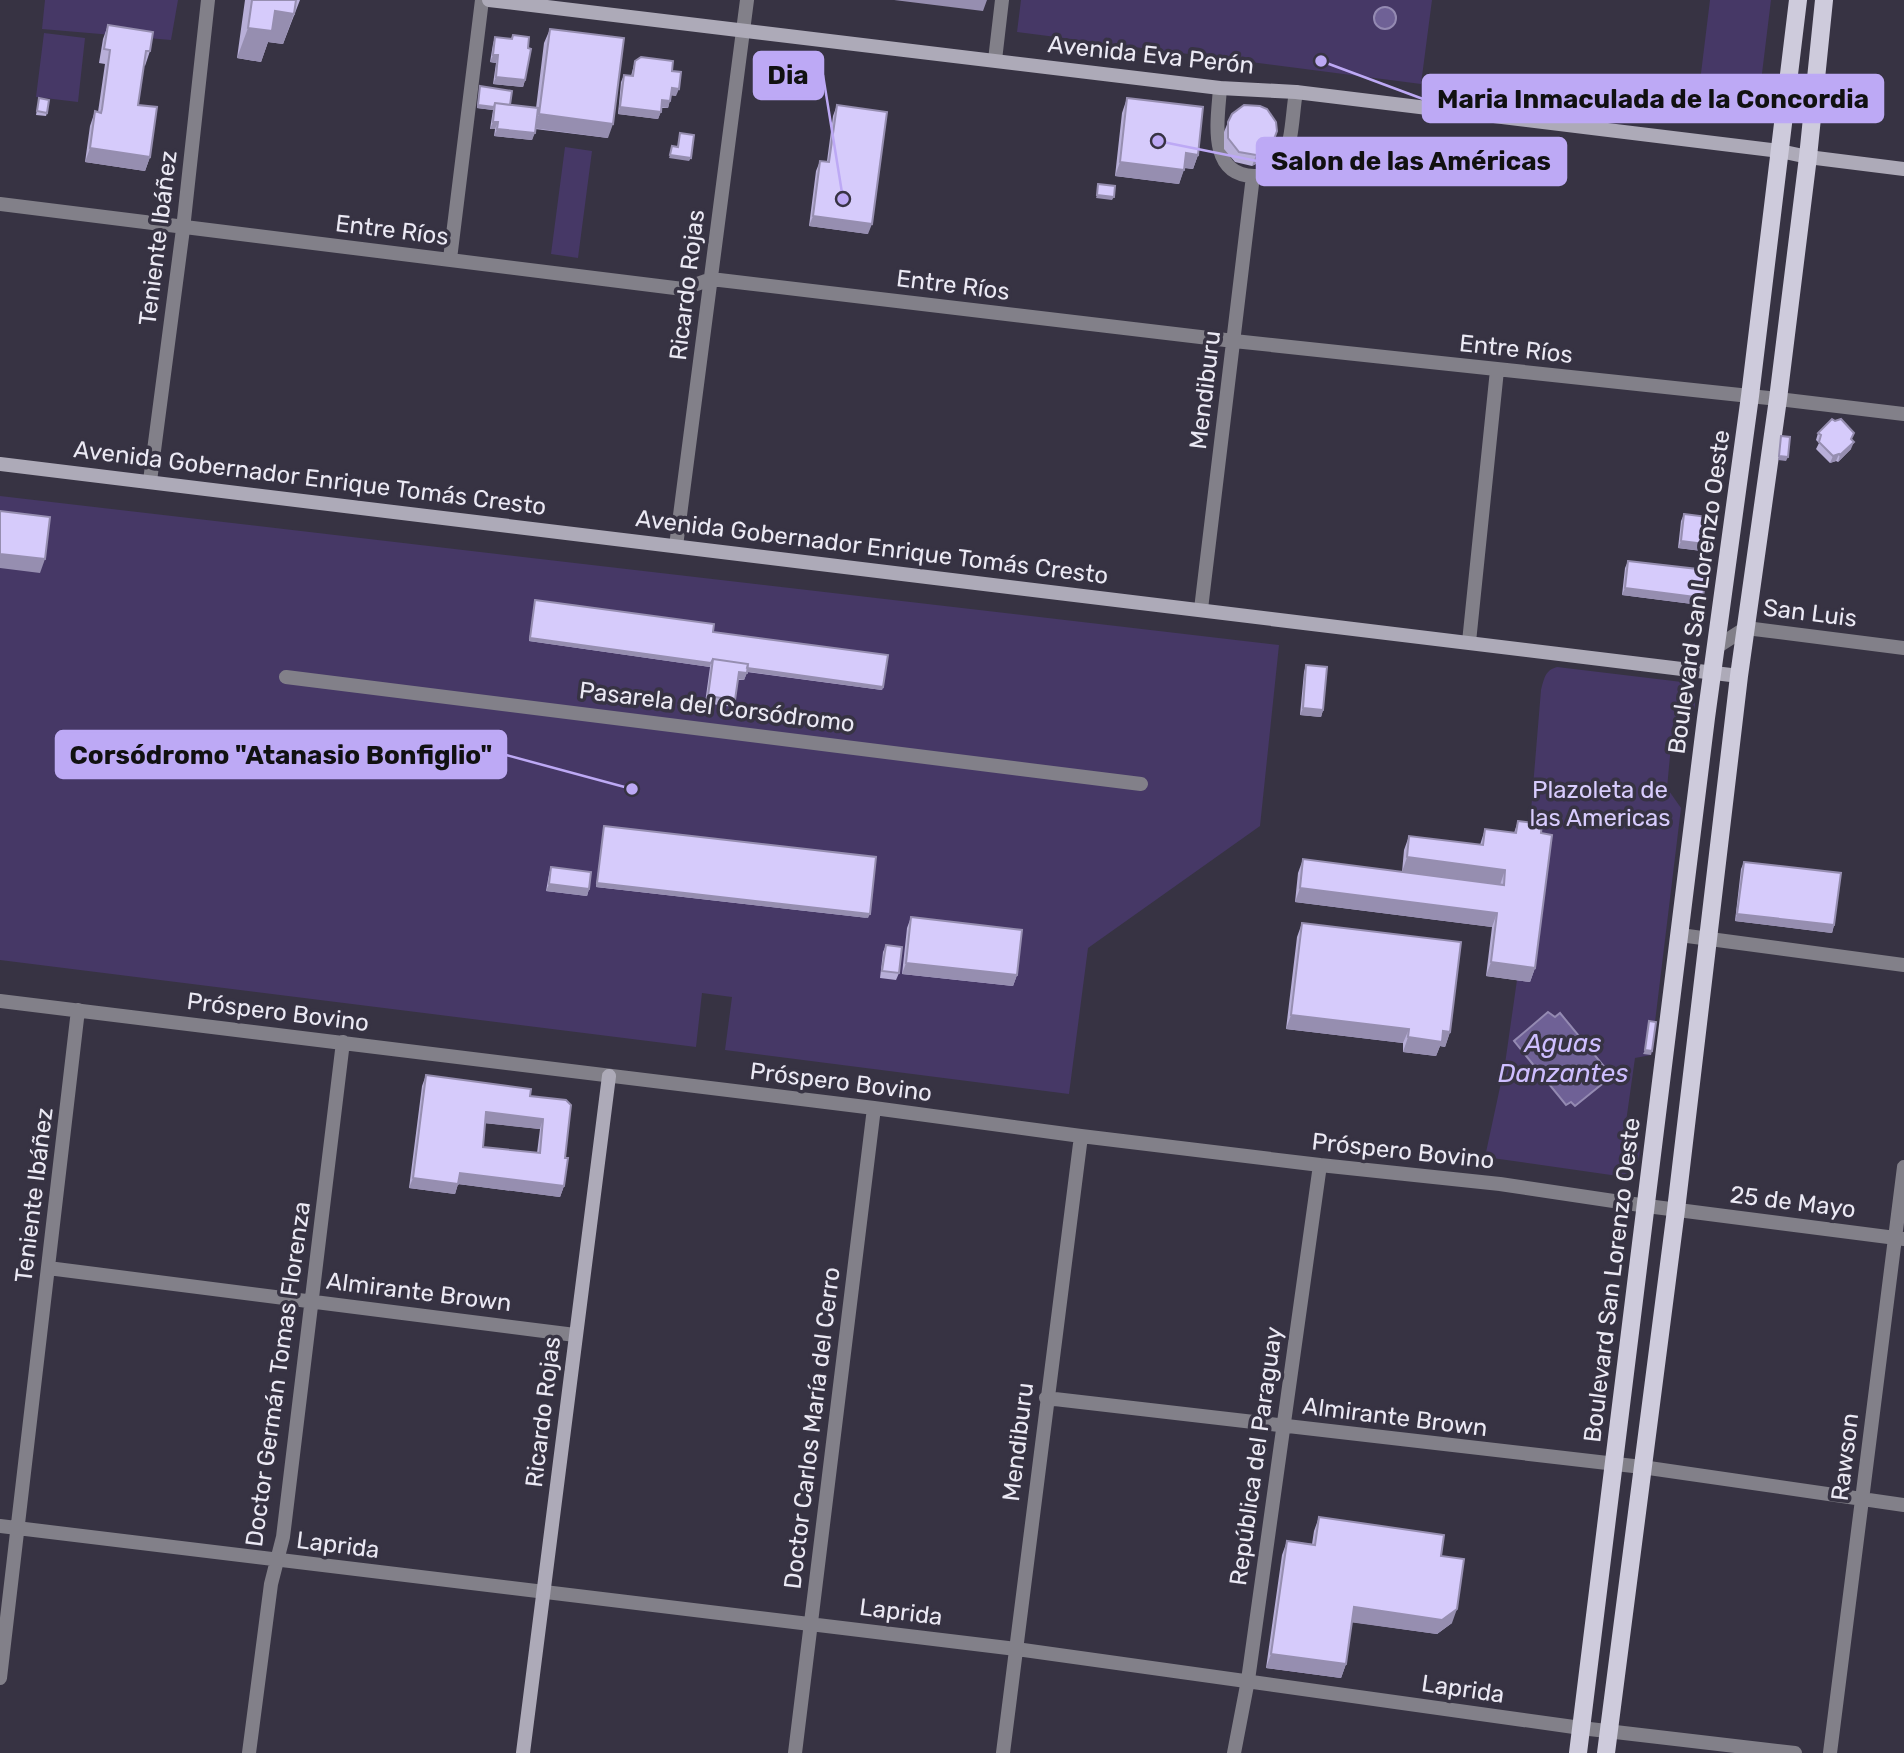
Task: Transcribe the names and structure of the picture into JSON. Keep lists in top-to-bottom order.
{
  "streets": {
    "main road": ["Boulevard San Lorenzo Oeste"],
    "street": [
      "Avenida Eva Perón",
      "Entre Ríos",
      "Teniente Ibáñez",
      "Ricardo Rojas",
      "Mendiburu",
      "Avenida Gobernador Enrique Tomás Cresto",
      "San Luis",
      "Pasarela del Corsódromo",
      "Próspero Bovino",
      "25 de Mayo",
      "Almirante Brown",
      "Doctor Germán Tomas Florenza",
      "Doctor Carlos María del Cerro",
      "República del Paraguay",
      "Rawson",
      "Laprida"
    ]
  },
  "crossings": [
    ["Avenida Eva Perón", "Ricardo Rojas"],
    ["Avenida Eva Perón", "Boulevard San Lorenzo Oeste"],
    ["Entre Ríos", "Teniente Ibáñez"],
    ["Entre Ríos", "Ricardo Rojas"],
    ["Entre Ríos", "Mendiburu"],
    ["Entre Ríos", "Boulevard San Lorenzo Oeste"],
    ["Teniente Ibáñez", "Avenida Gobernador Enrique Tomás Cresto"],
    ["Teniente Ibáñez", "Próspero Bovino"],
    ["Teniente Ibáñez", "Almirante Brown"],
    ["Teniente Ibáñez", "Laprida"],
    ["Ricardo Rojas", "Avenida Gobernador Enrique Tomás Cresto"],
    ["Ricardo Rojas", "Próspero Bovino"],
    ["Ricardo Rojas", "Almirante Brown"],
    ["Ricardo Rojas", "Laprida"],
    ["Mendiburu", "Avenida Gobernador Enrique Tomás Cresto"],
    ["Mendiburu", "Próspero Bovino"],
    ["Mendiburu", "Almirante Brown"],
    ["Mendiburu", "Laprida"],
    ["Avenida Gobernador Enrique Tomás Cresto", "Boulevard San Lorenzo Oeste"],
    ["Boulevard San Lorenzo Oeste", "San Luis"],
    ["Boulevard San Lorenzo Oeste", "Próspero Bovino"],
    ["Boulevard San Lorenzo Oeste", "25 de Mayo"],
    ["Boulevard San Lorenzo Oeste", "Almirante Brown"],
    ["Boulevard San Lorenzo Oeste", "Laprida"],
    ["Próspero Bovino", "25 de Mayo"],
    ["Próspero Bovino", "Doctor Germán Tomas Florenza"],
    ["Próspero Bovino", "Doctor Carlos María del Cerro"],
    ["Próspero Bovino", "República del Paraguay"],
    ["25 de Mayo", "Rawson"],
    ["Almirante Brown", "Doctor Germán Tomas Florenza"],
    ["Almirante Brown", "República del Paraguay"],
    ["Doctor Germán Tomas Florenza", "Laprida"],
    ["Doctor Carlos María del Cerro", "Laprida"],
    ["República del Paraguay", "Laprida"]
  ],
  "water": ["Aguas Danzantes"],
  "parks": ["Plazoleta de las Americas"],
  "places": [
    "Maria Inmaculada de la Concordia",
    "Salon de las Américas",
    "Dia",
    "Corsódromo \"Atanasio Bonfiglio\""
  ]
}
